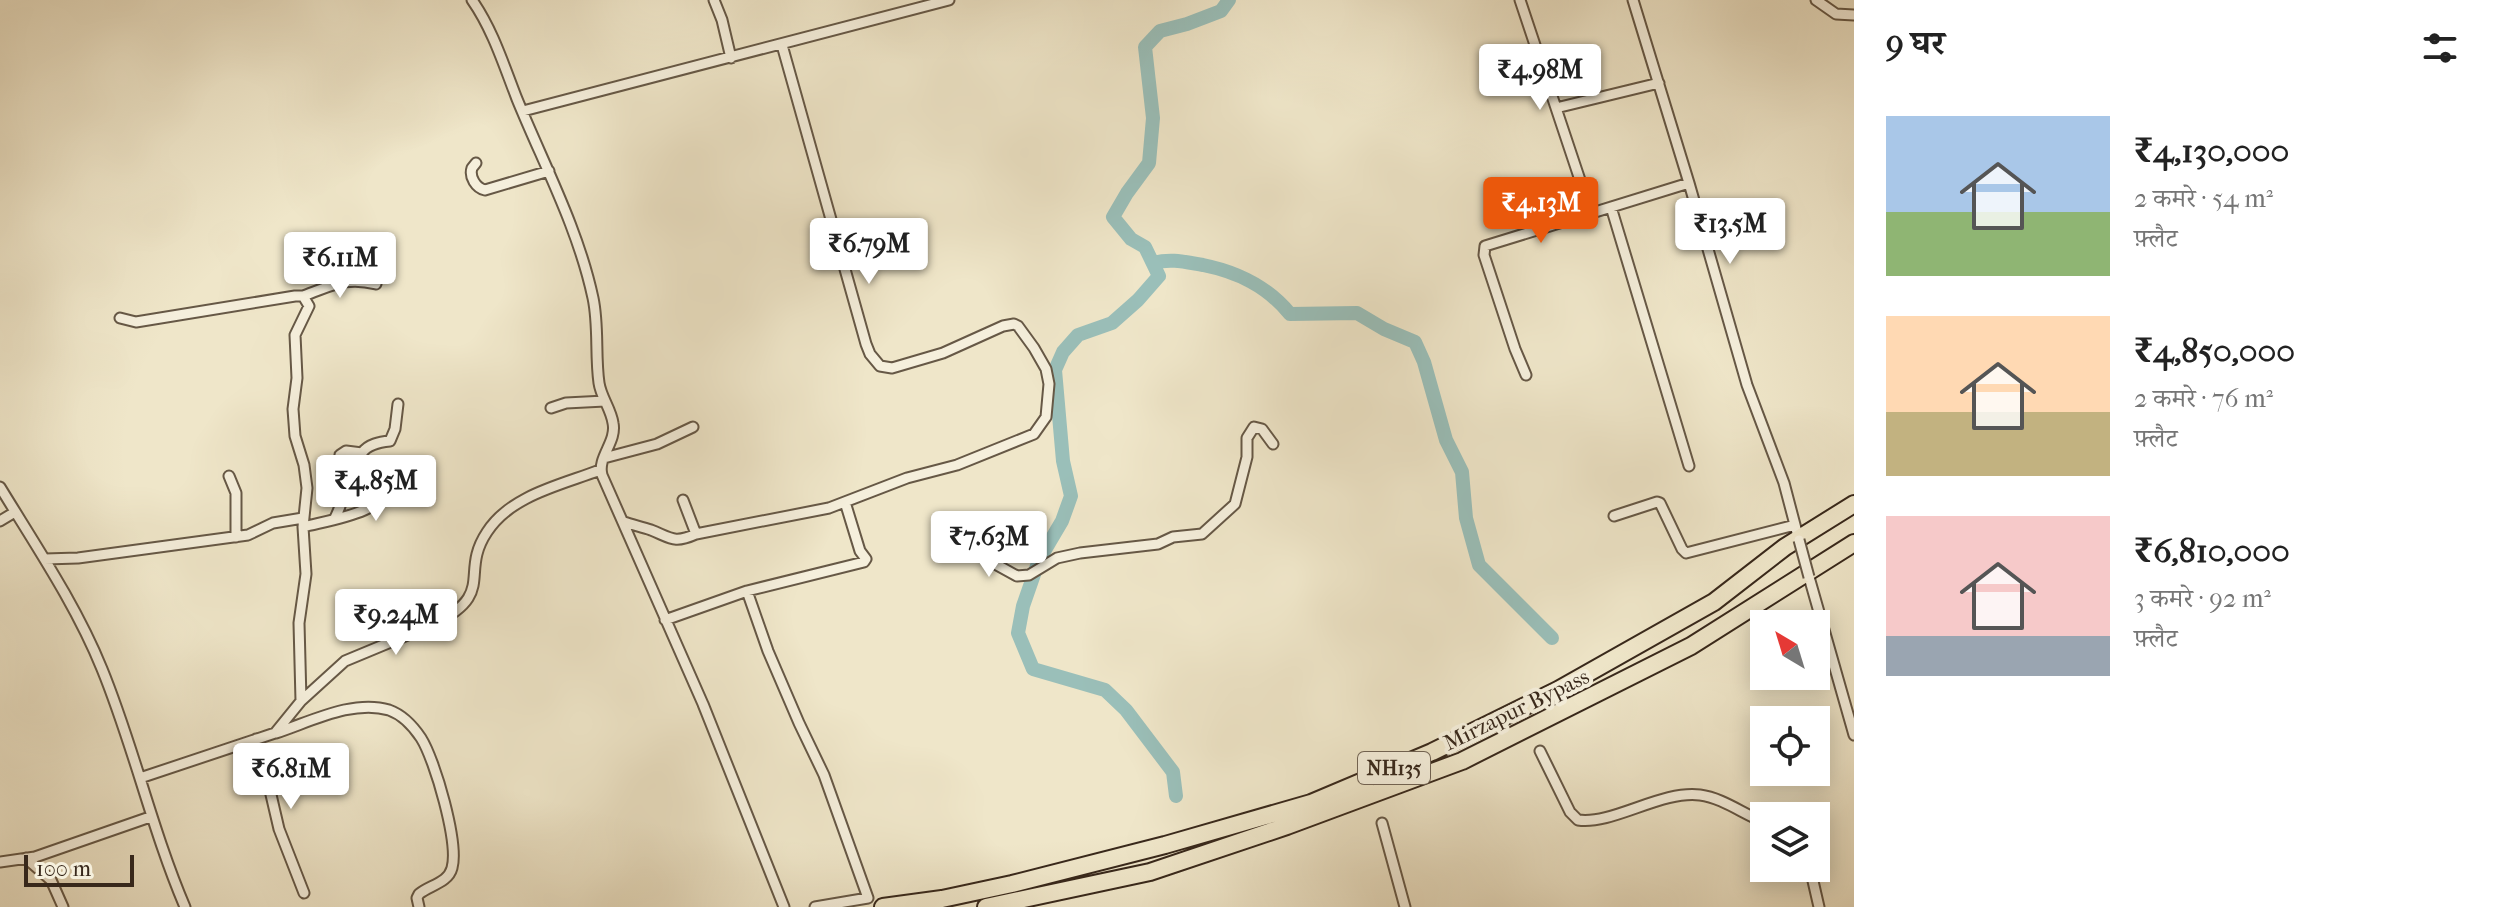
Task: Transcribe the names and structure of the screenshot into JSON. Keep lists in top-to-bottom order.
{
  "streets": {
    "highway": ["Mirzapur Bypass", "NH135"]
  },
  "scale_bar": "100 m",
  "north": "top left",
  "page": {
    "heading": "9 घर",
    "price": [
      "₹4.98M",
      "₹4.13M",
      "₹13.5M",
      "₹6.79M",
      "₹6.11M",
      "₹4.85M",
      "₹7.63M",
      "₹9.24M",
      "₹6.81M"
    ],
    "list": [
      {
        "name": "₹4,130,000",
        "note": "2 कमरे · 54 m² · फ़्लैट"
      },
      {
        "name": "₹4,850,000",
        "note": "2 कमरे · 76 m² · फ़्लैट"
      },
      {
        "name": "₹6,810,000",
        "note": "3 कमरे · 92 m² · फ़्लैट"
      }
    ],
    "scale": "100 m"
  }
}
